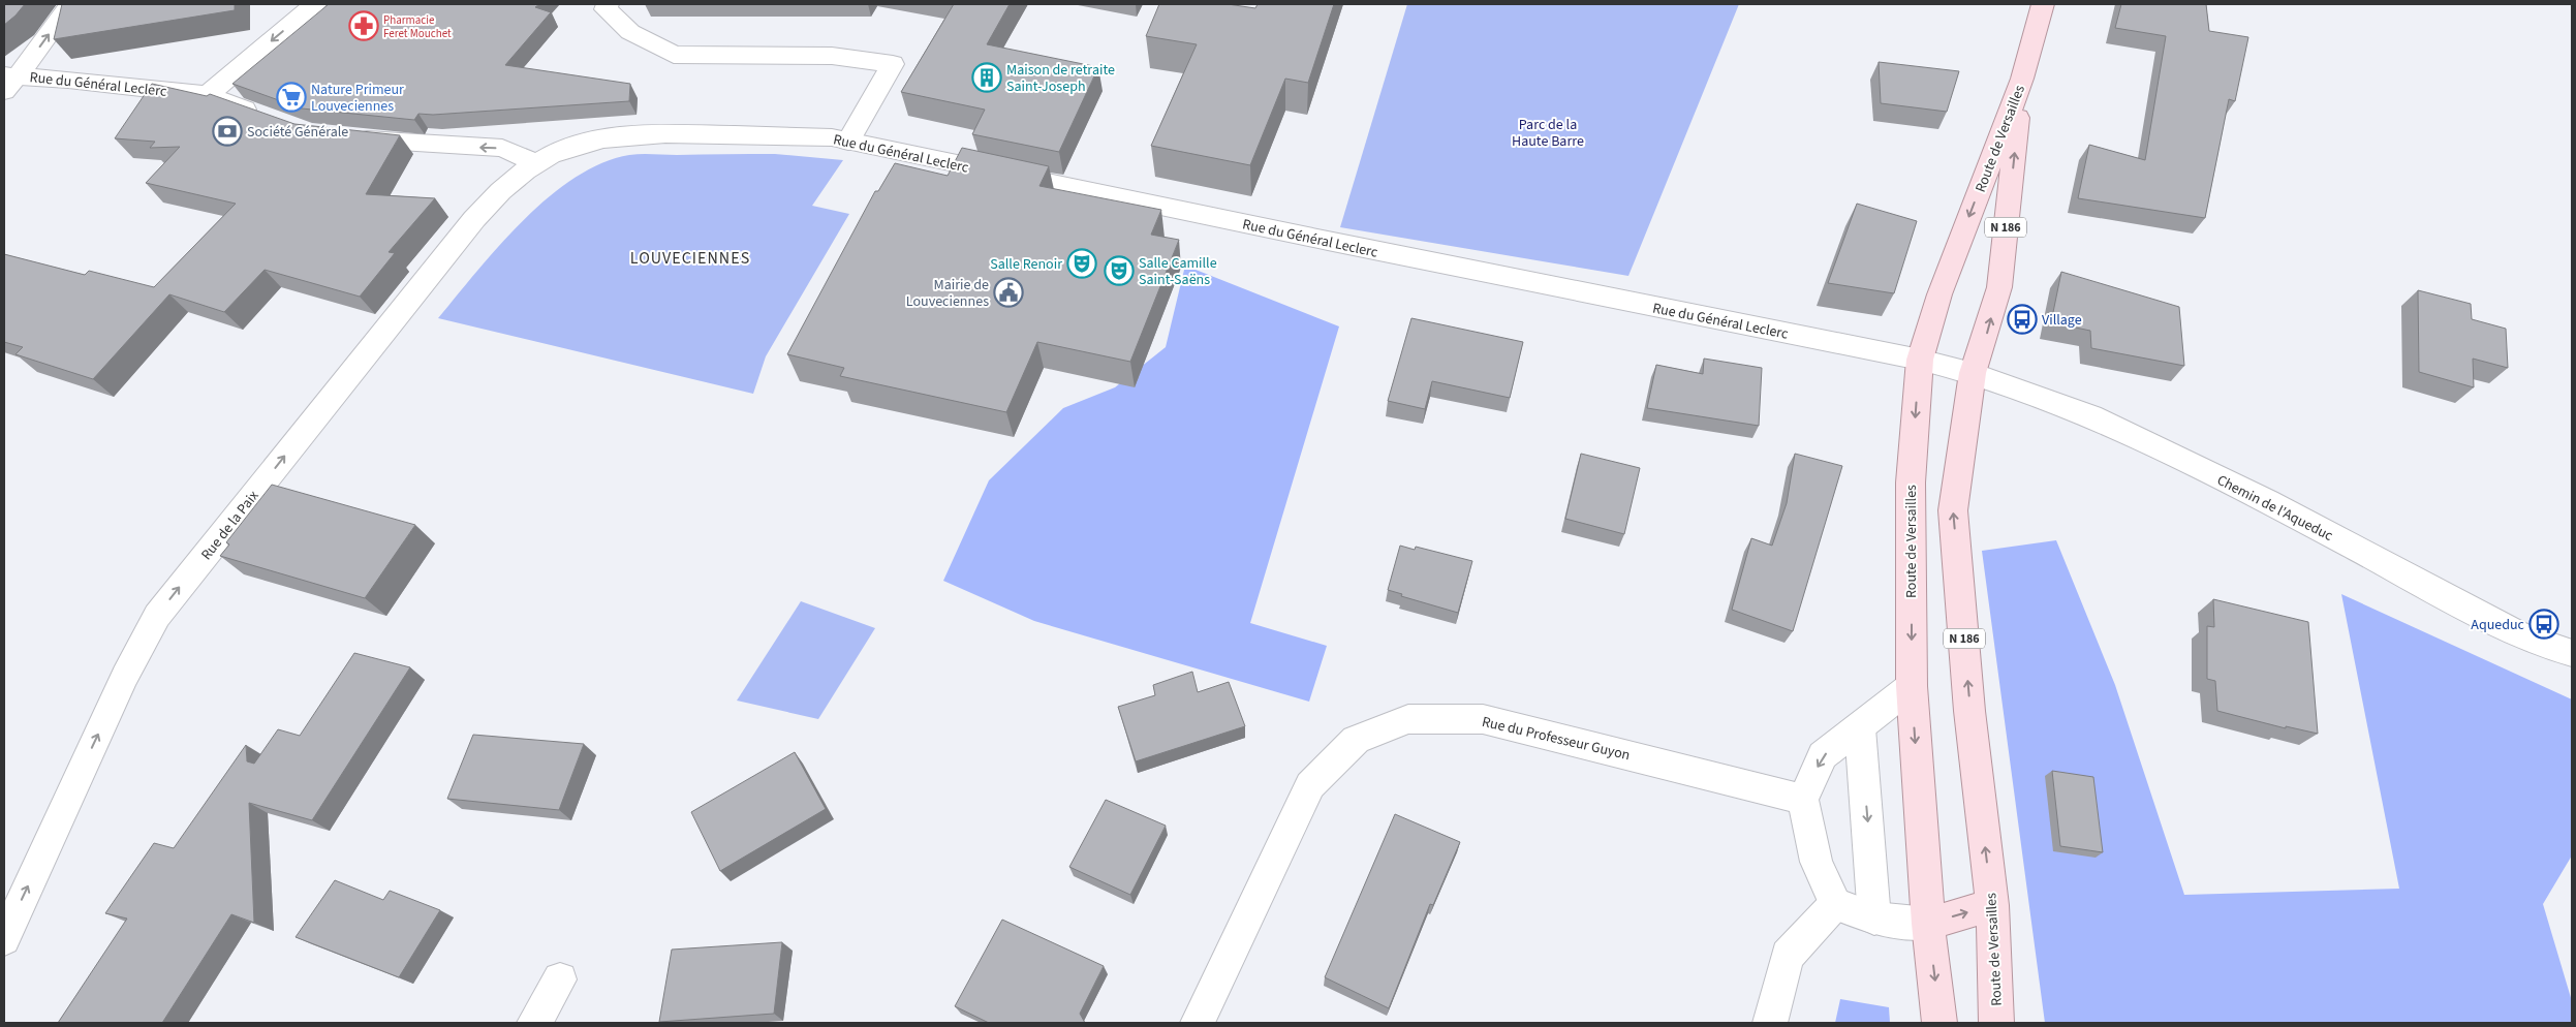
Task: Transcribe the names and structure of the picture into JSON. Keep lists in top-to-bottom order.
{
  "streets": {
    "main road": ["Route de Versailles", "N 186"],
    "street": [
      "Rue du Général Leclerc",
      "Chemin de l'Aqueduc",
      "Rue de la Paix",
      "Rue du Professeur Guyon"
    ]
  },
  "crossings": [
    ["Rue du Général Leclerc", "Route de Versailles"],
    ["Rue du Général Leclerc", "Chemin de l'Aqueduc"],
    ["Rue du Général Leclerc", "Rue de la Paix"],
    ["Route de Versailles", "Chemin de l'Aqueduc"]
  ],
  "one_way": ["Rue de la Paix"],
  "districts": ["LOUVECIENNES"],
  "parks": ["Parc de la Haute Barre"],
  "places": {
    "pharmacy": ["Pharmacie Feret Mouchet"],
    "building": ["Maison de retraite Saint-Joseph"],
    "supermarket": ["Nature Primeur Louveciennes"],
    "bank": ["Société Générale"],
    "theatre": ["Salle Renoir", "Salle Camille Saint-Saëns"],
    "public building": ["Mairie de Louveciennes"],
    "bus stop": ["Village", "Aqueduc"]
  }
}
